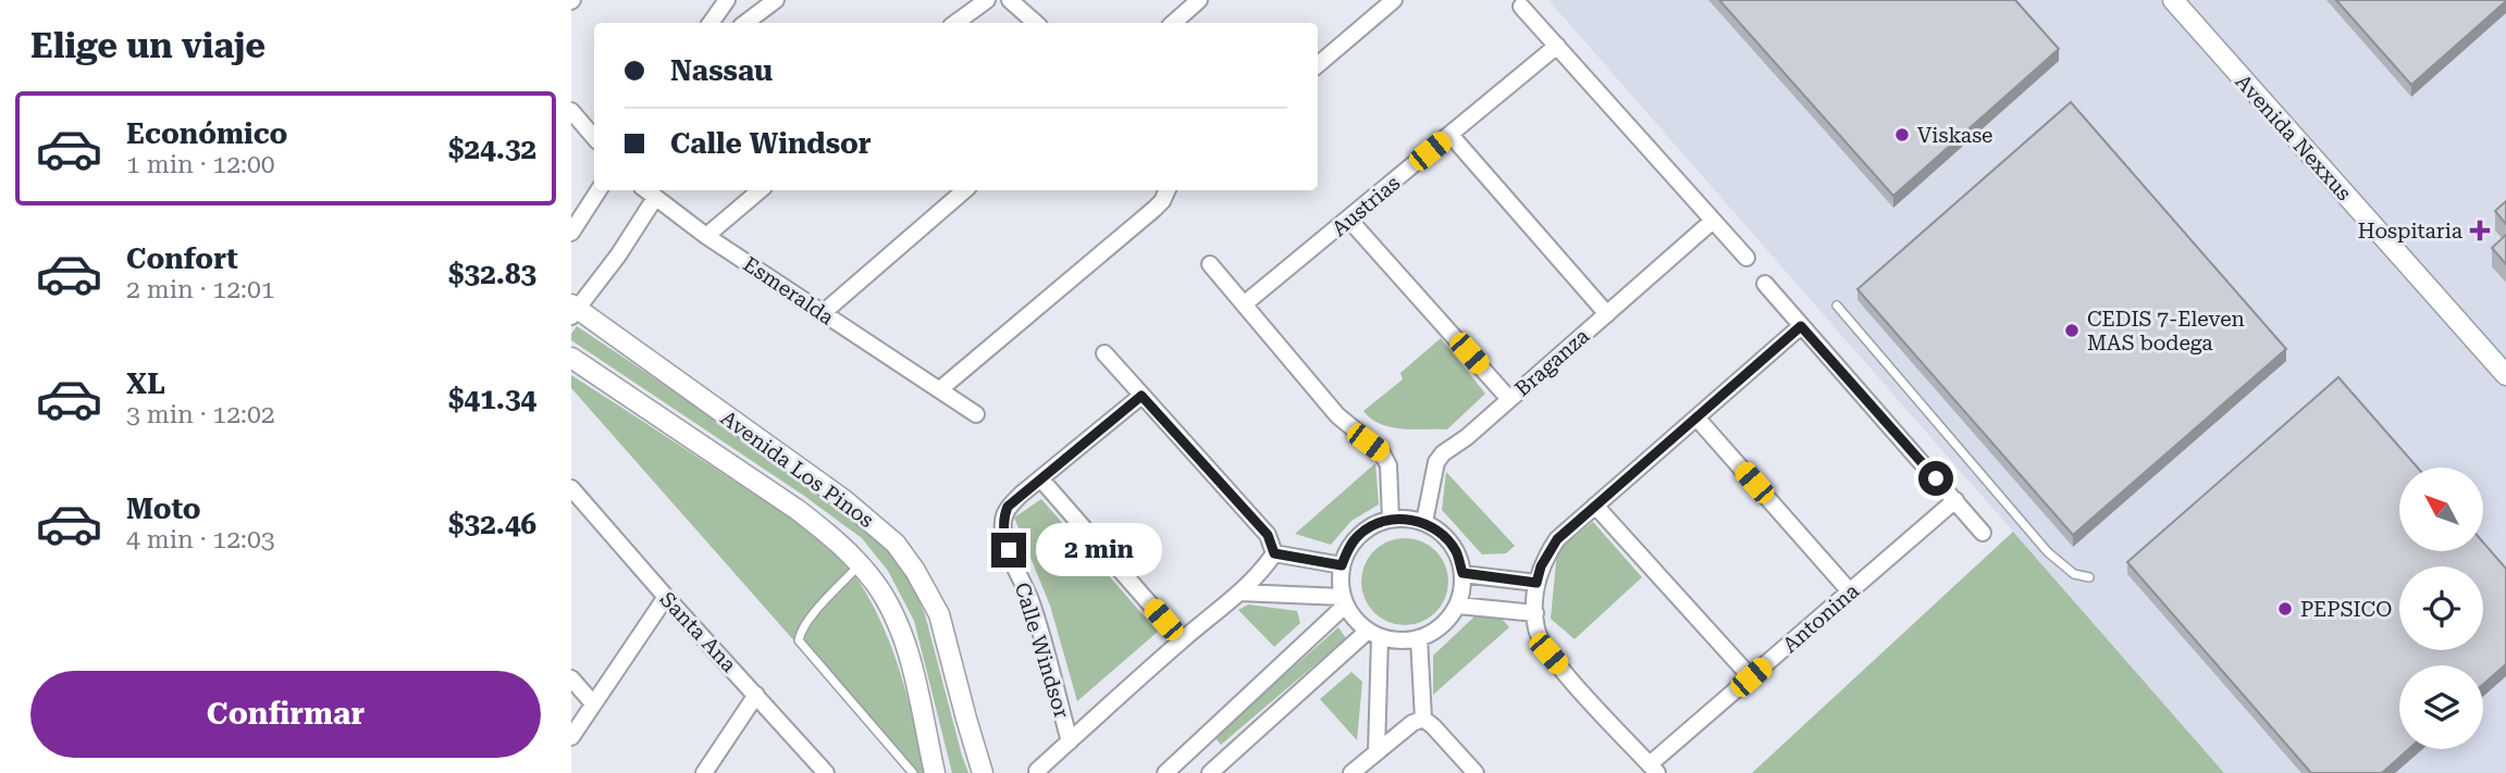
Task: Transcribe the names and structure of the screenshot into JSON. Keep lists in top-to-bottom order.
{
  "streets": {
    "street": [
      "Avenida Nexxus",
      "Austrias",
      "Esmeralda",
      "Braganza",
      "Avenida Los Pinos",
      "Antonina",
      "Santa Ana",
      "Calle Windsor"
    ]
  },
  "places": {
    "other": ["Viskase", "CEDIS 7-Eleven MAS bodega", "PEPSICO"],
    "health": ["Hospitaria"]
  },
  "north": "top left",
  "page": {
    "heading": "Elige un viaje",
    "banner": ["Nassau", "Calle Windsor"],
    "list": [
      {
        "name": "Económico",
        "note": "1 min · 12:00",
        "value": "$24.32"
      },
      {
        "name": "Confort",
        "note": "2 min · 12:01",
        "value": "$32.83"
      },
      {
        "name": "XL",
        "note": "3 min · 12:02",
        "value": "$41.34"
      },
      {
        "name": "Moto",
        "note": "4 min · 12:03",
        "value": "$32.46"
      }
    ],
    "bubble": "2 min",
    "buttons": "Confirmar"
  }
}
